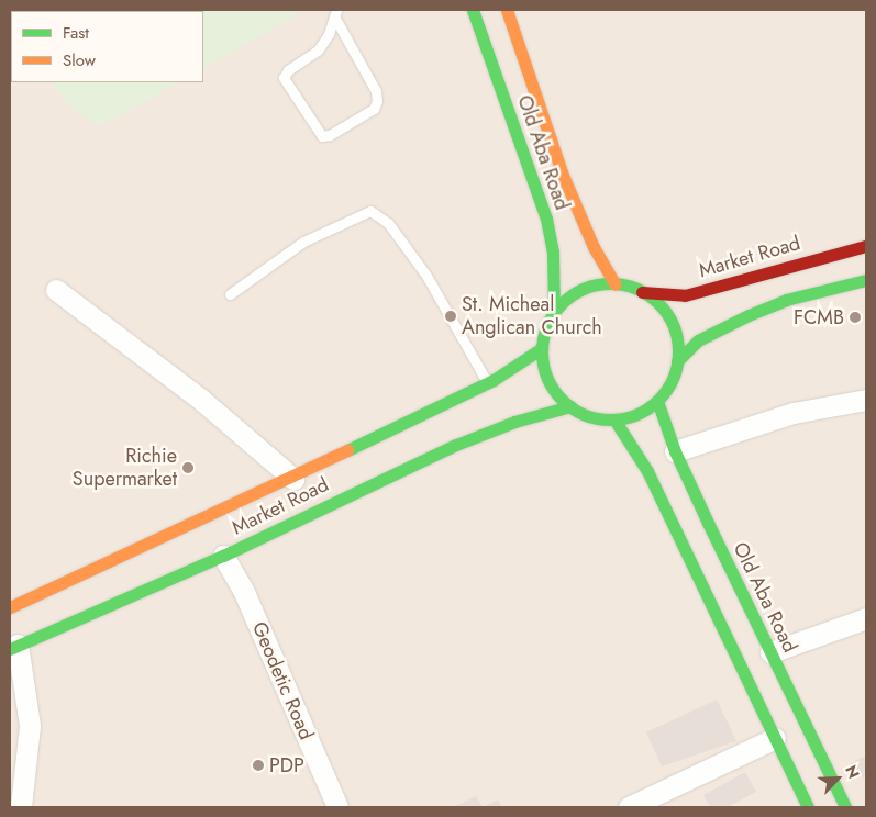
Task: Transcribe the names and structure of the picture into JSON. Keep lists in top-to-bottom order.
{
  "streets": {
    "main road": ["Old Aba Road", "Market Road"],
    "street": ["Geodetic Road"]
  },
  "crossings": [
    ["Old Aba Road", "Market Road"],
    ["Market Road", "Geodetic Road"]
  ],
  "places": [
    "St. Micheal Anglican Church",
    "FCMB",
    "Richie Supermarket",
    "PDP"
  ],
  "legend": ["Fast", "Slow"],
  "north": "top right"
}
